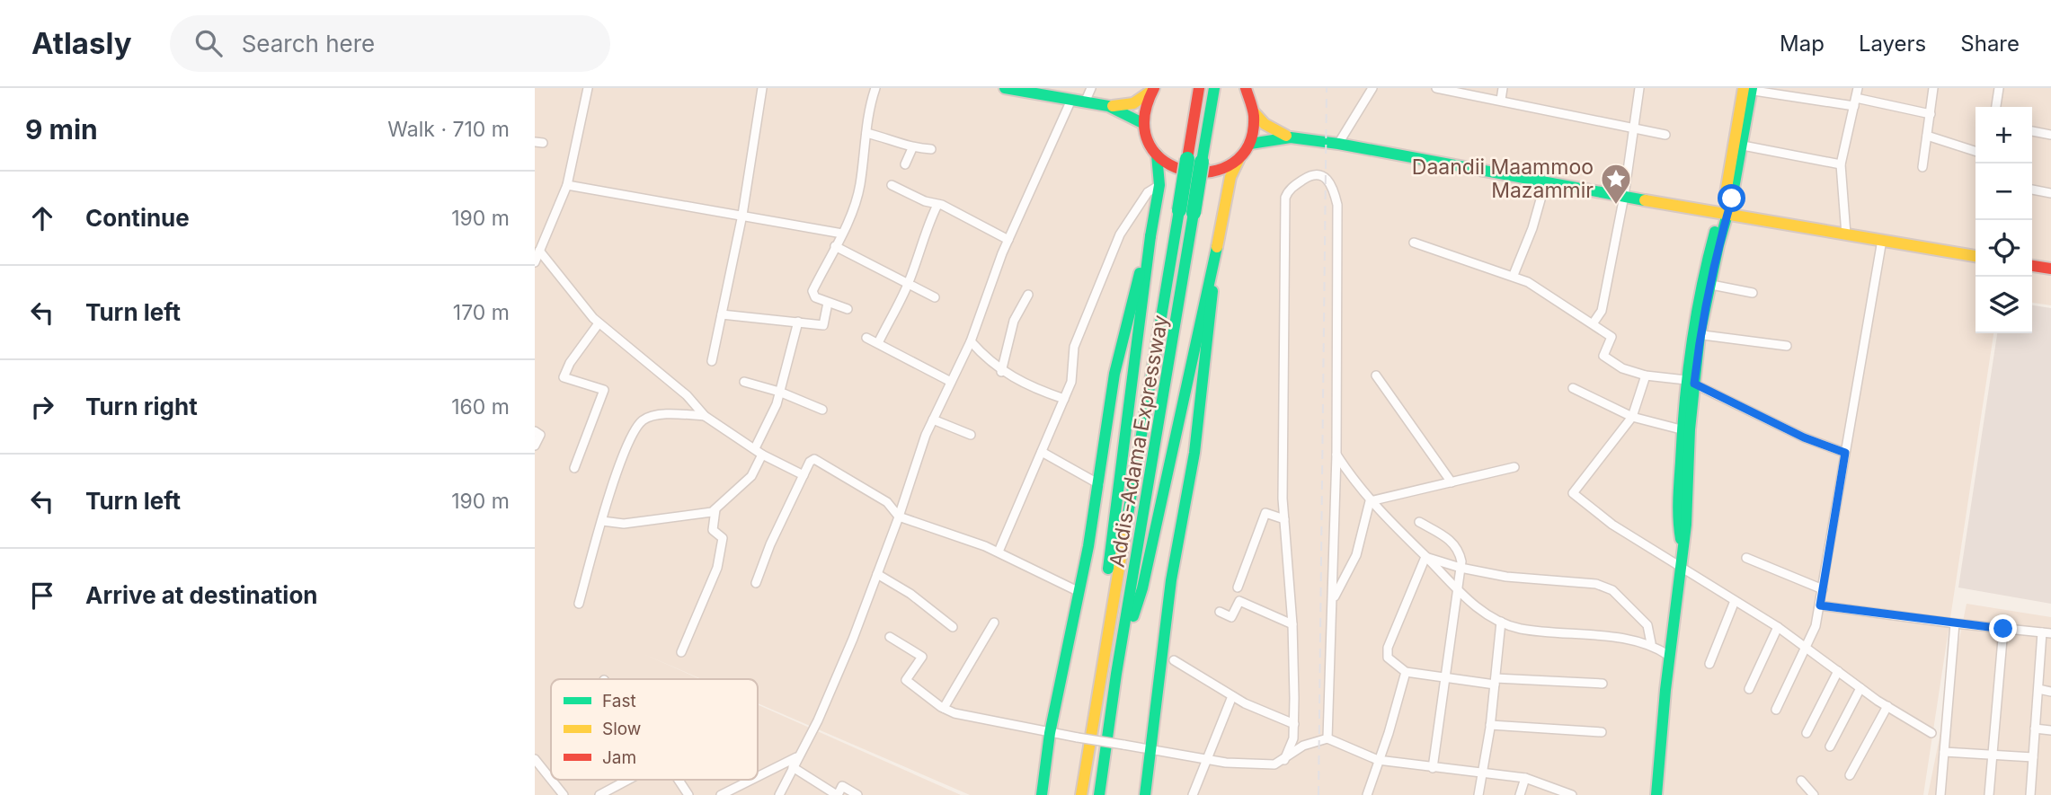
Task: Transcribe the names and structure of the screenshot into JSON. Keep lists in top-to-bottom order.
{
  "streets": {
    "main road": ["Addis-Adama Expressway"]
  },
  "places": {
    "place": ["Daandii Maammoo Mazammir"]
  },
  "legend": ["Fast", "Slow", "Jam"],
  "page": {
    "header": "Atlasly",
    "search": "Search here",
    "nav": ["Map", "Layers", "Share"],
    "heading": ["9 min", "Walk · 710 m"],
    "map_buttons": ["+", "−"],
    "list": [
      ["Continue", "190 m"],
      ["Turn left", "170 m"],
      ["Turn right", "160 m"],
      ["Turn left", "190 m"],
      "Arrive at destination"
    ]
  }
}
